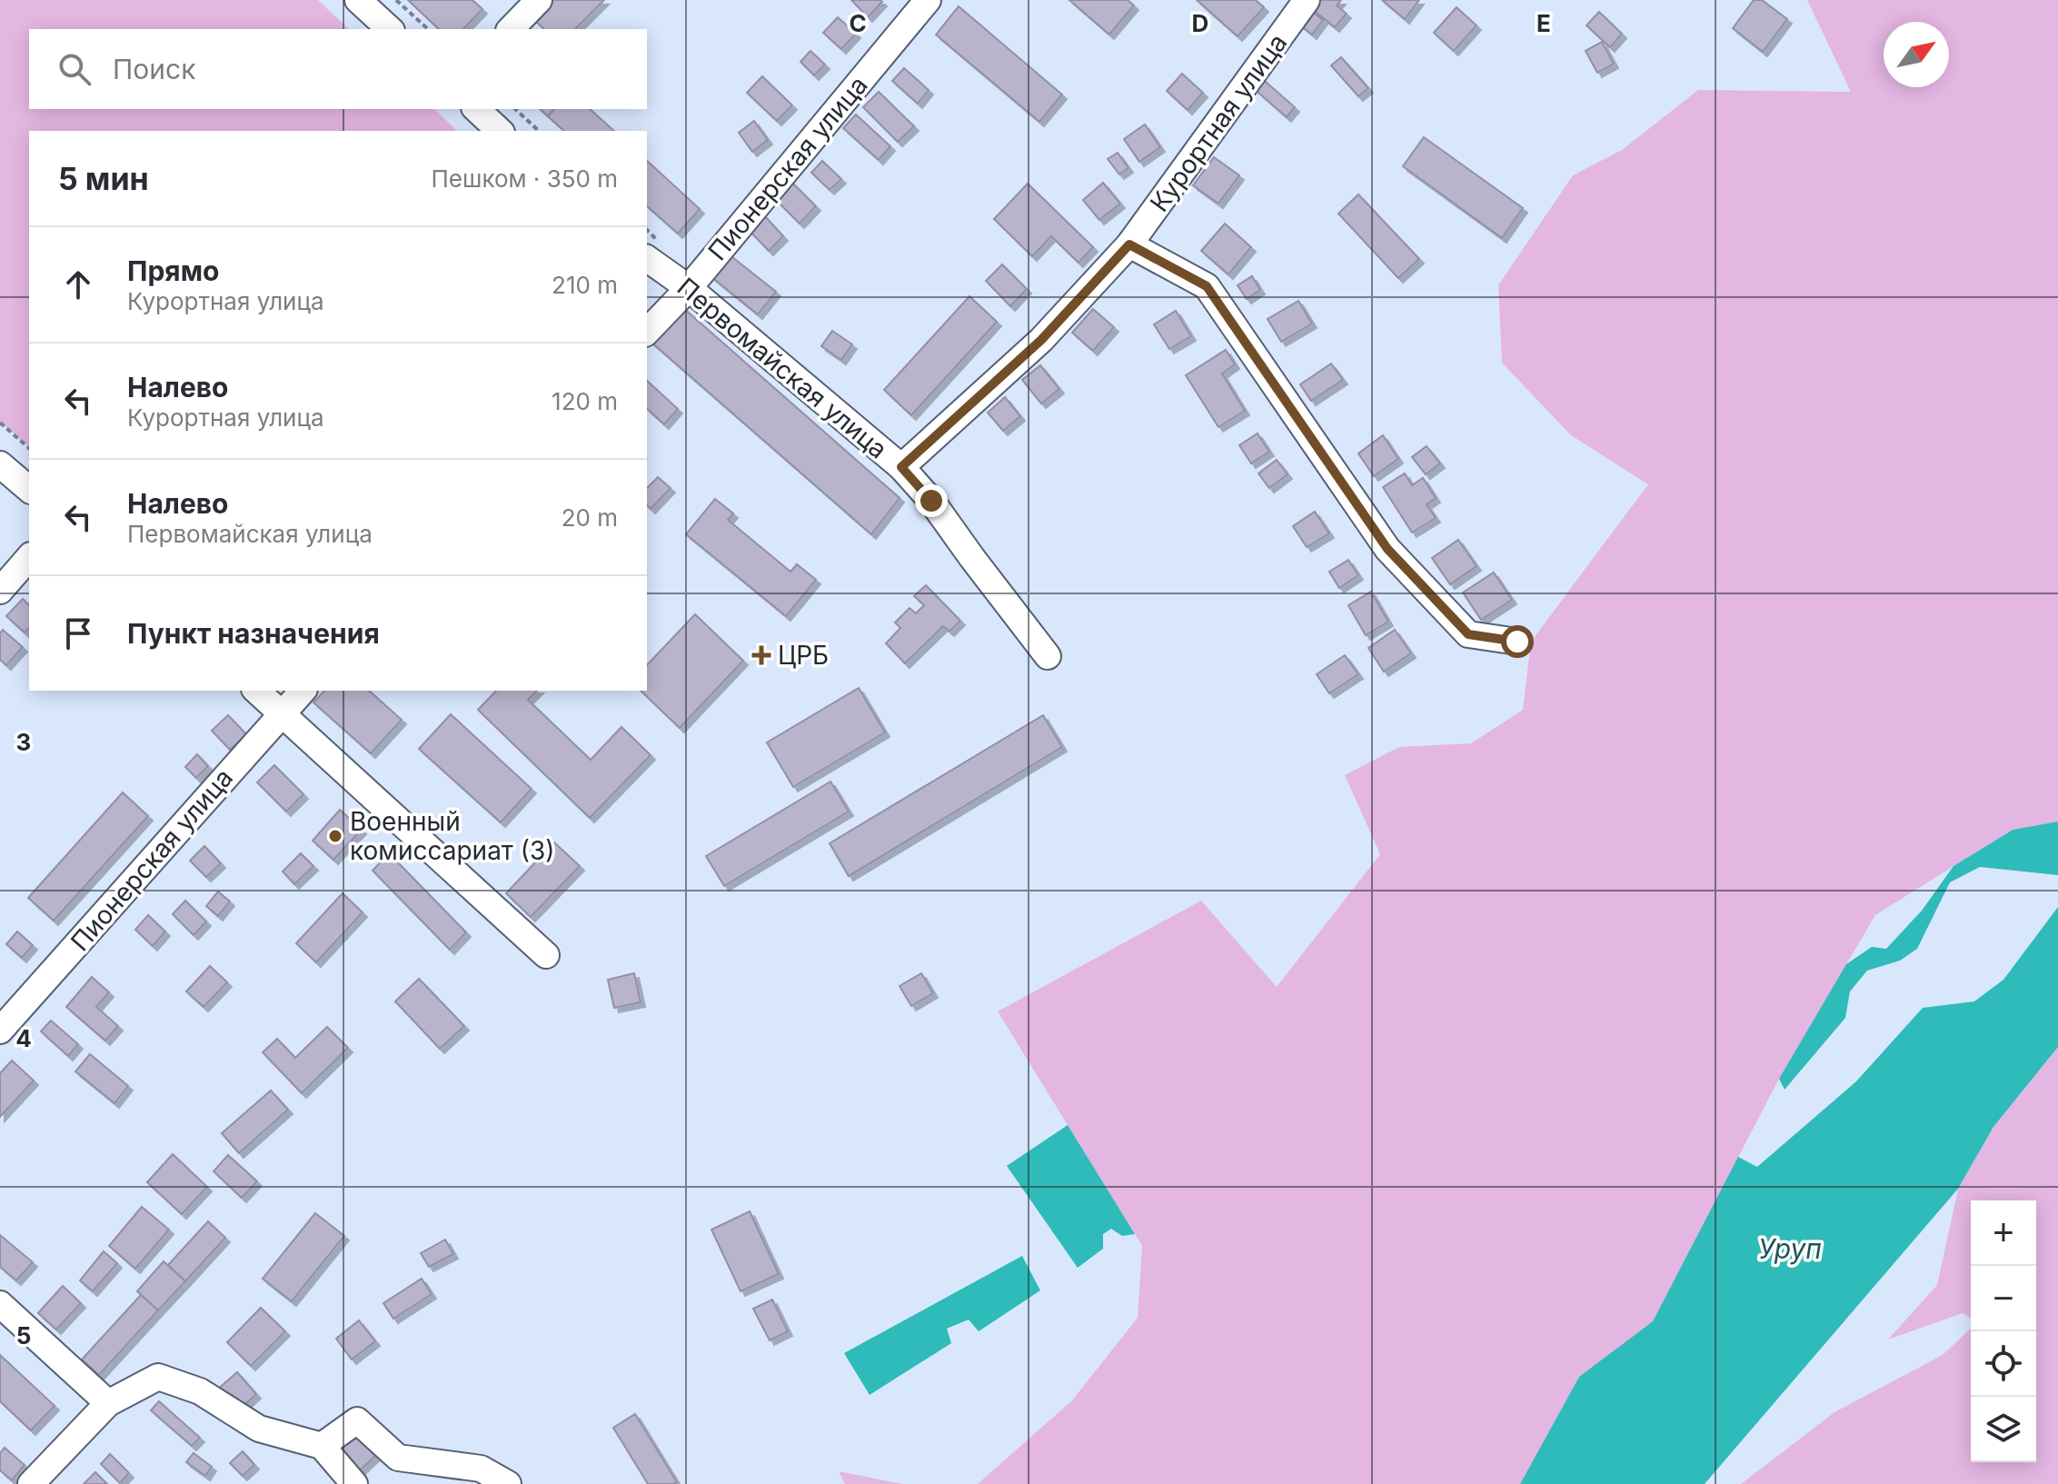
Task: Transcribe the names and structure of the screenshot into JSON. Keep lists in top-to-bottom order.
{
  "streets": {
    "street": ["Курортная улица", "Пионерская улица", "Первомайская улица"]
  },
  "crossings": [
    ["Курортная улица", "Первомайская улица"],
    ["Пионерская улица", "Первомайская улица"]
  ],
  "water": ["Уруп"],
  "places": {
    "health": ["ЦРБ"],
    "other": ["Военный комиссариат (3)"]
  },
  "north": "top right",
  "page": {
    "search": "Поиск",
    "heading": ["5 мин", "Пешком · 350 m"],
    "list": [
      ["Прямо", "Курортная улица", "210 m"],
      ["Налево", "Курортная улица", "120 m"],
      ["Налево", "Первомайская улица", "20 m"],
      "Пункт назначения"
    ],
    "map_buttons": ["+", "−"]
  },
  "grid": {
    "columns": ["C", "D", "E"],
    "rows": ["3", "4", "5"]
  }
}
